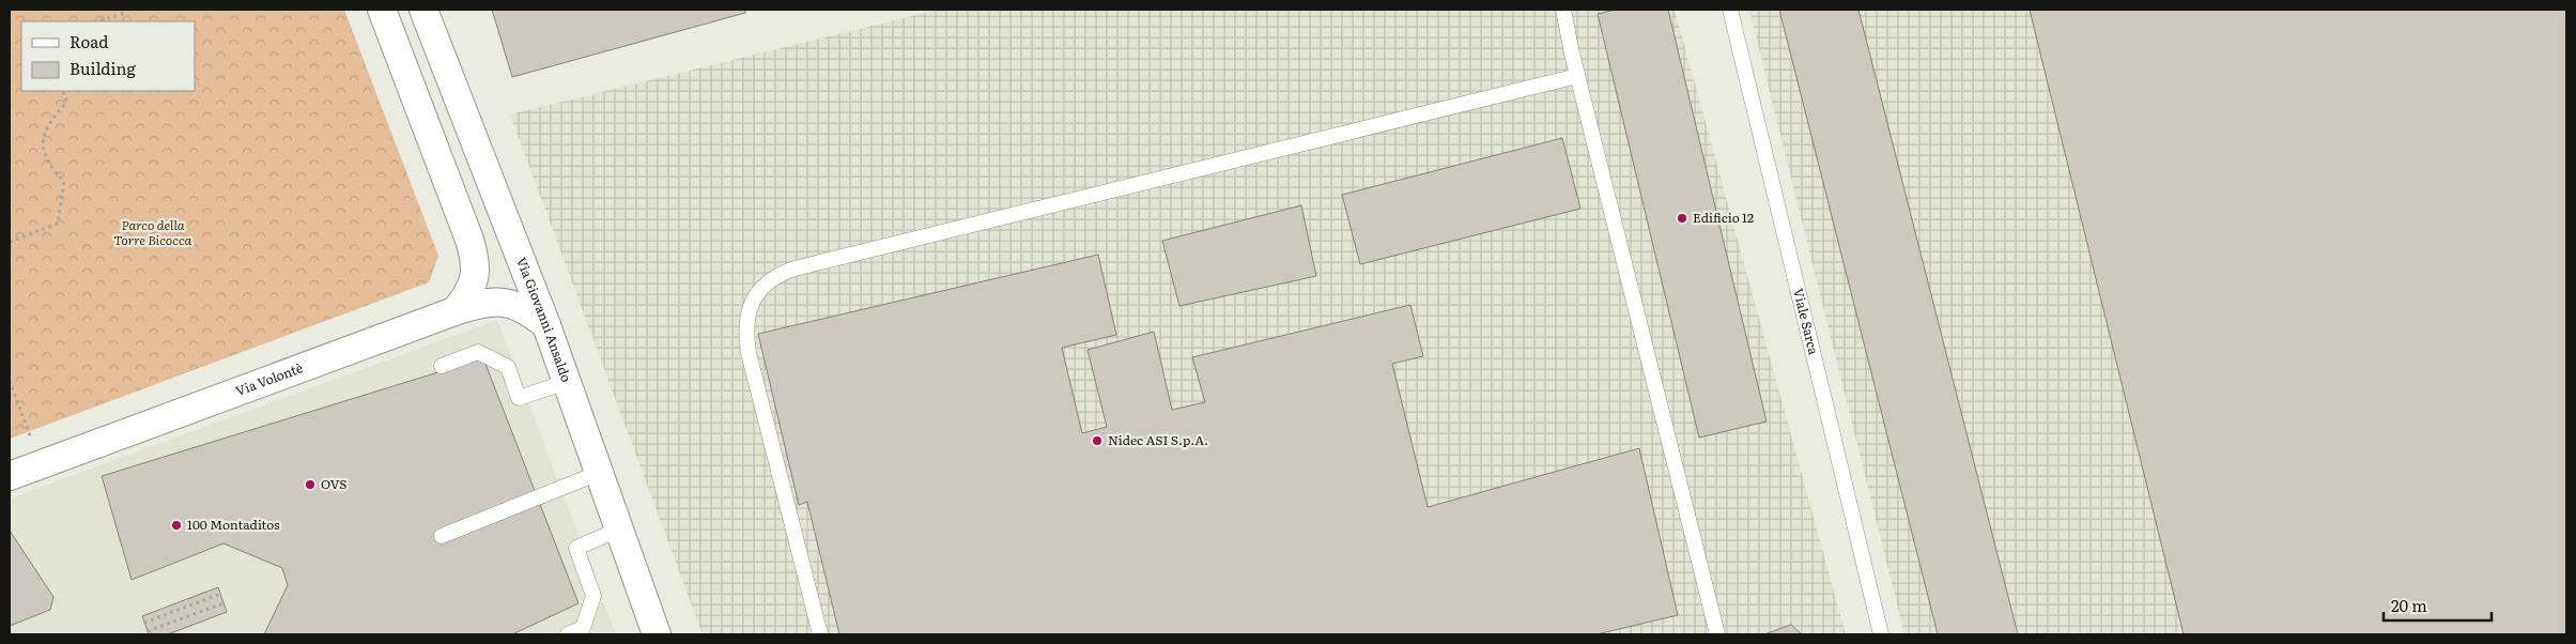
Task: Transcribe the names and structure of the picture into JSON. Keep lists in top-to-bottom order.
{
  "streets": {
    "street": ["Via Giovanni Ansaldo", "Via Volontè"],
    "lane": ["Viale Sarca"]
  },
  "crossings": [
    ["Via Giovanni Ansaldo", "Via Volontè"]
  ],
  "parks": ["Parco della Torre Bicocca"],
  "places": [
    "Edificio 12",
    "Nidec ASI S.p.A.",
    "OVS",
    "100 Montaditos"
  ],
  "legend": ["Road", "Building"],
  "scale_bar": "20 m"
}
